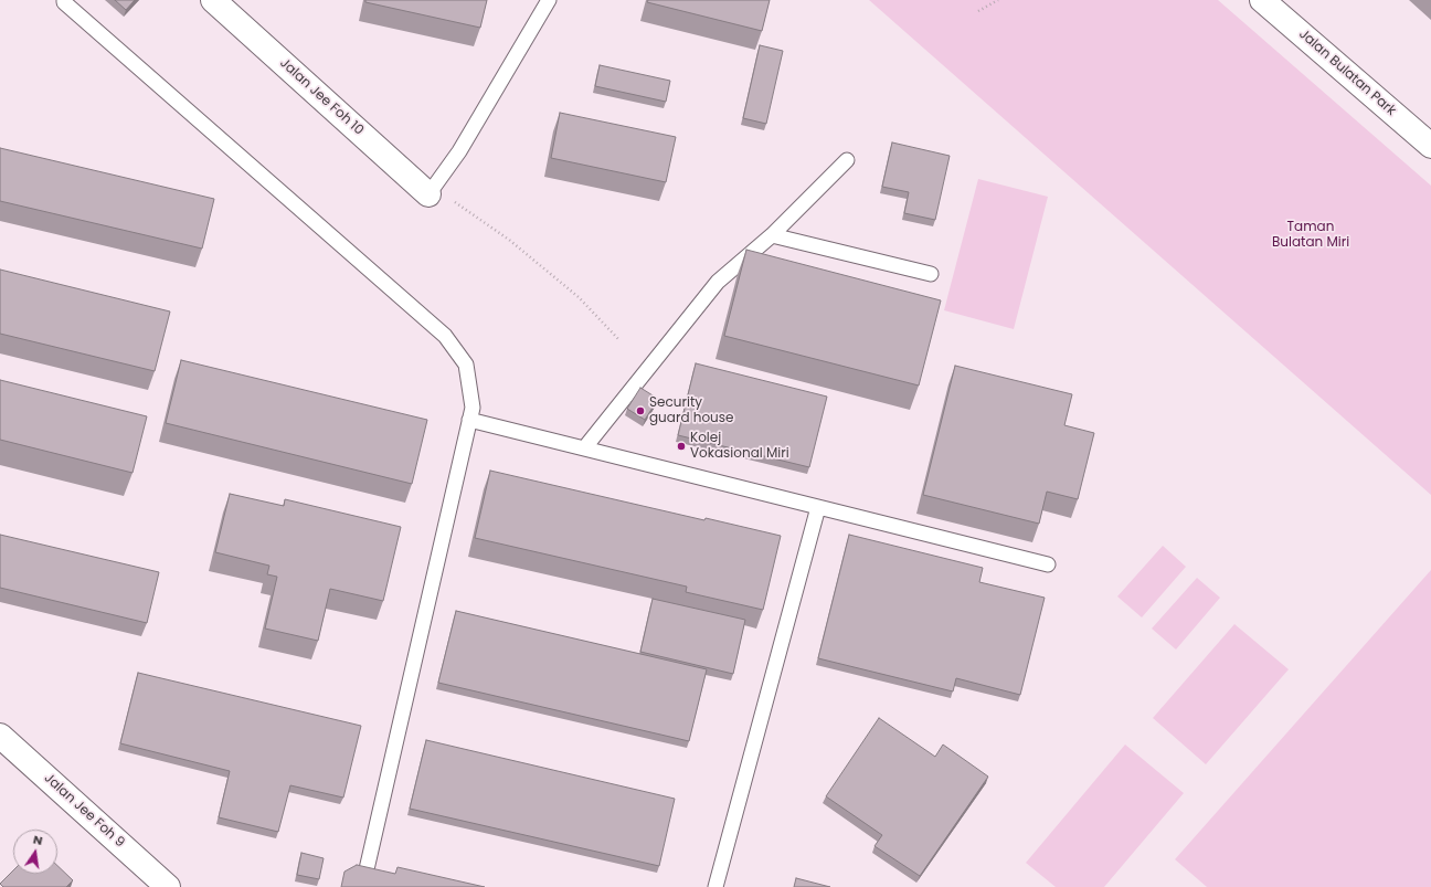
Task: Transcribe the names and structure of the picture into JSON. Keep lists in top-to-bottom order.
{
  "streets": {
    "street": ["Jalan Bulatan Park", "Jalan Jee Foh 10", "Jalan Jee Foh 9"]
  },
  "parks": ["Taman Bulatan Miri"],
  "places": ["Security guard house", "Kolej Vokasional Miri"],
  "north": "top"
}
